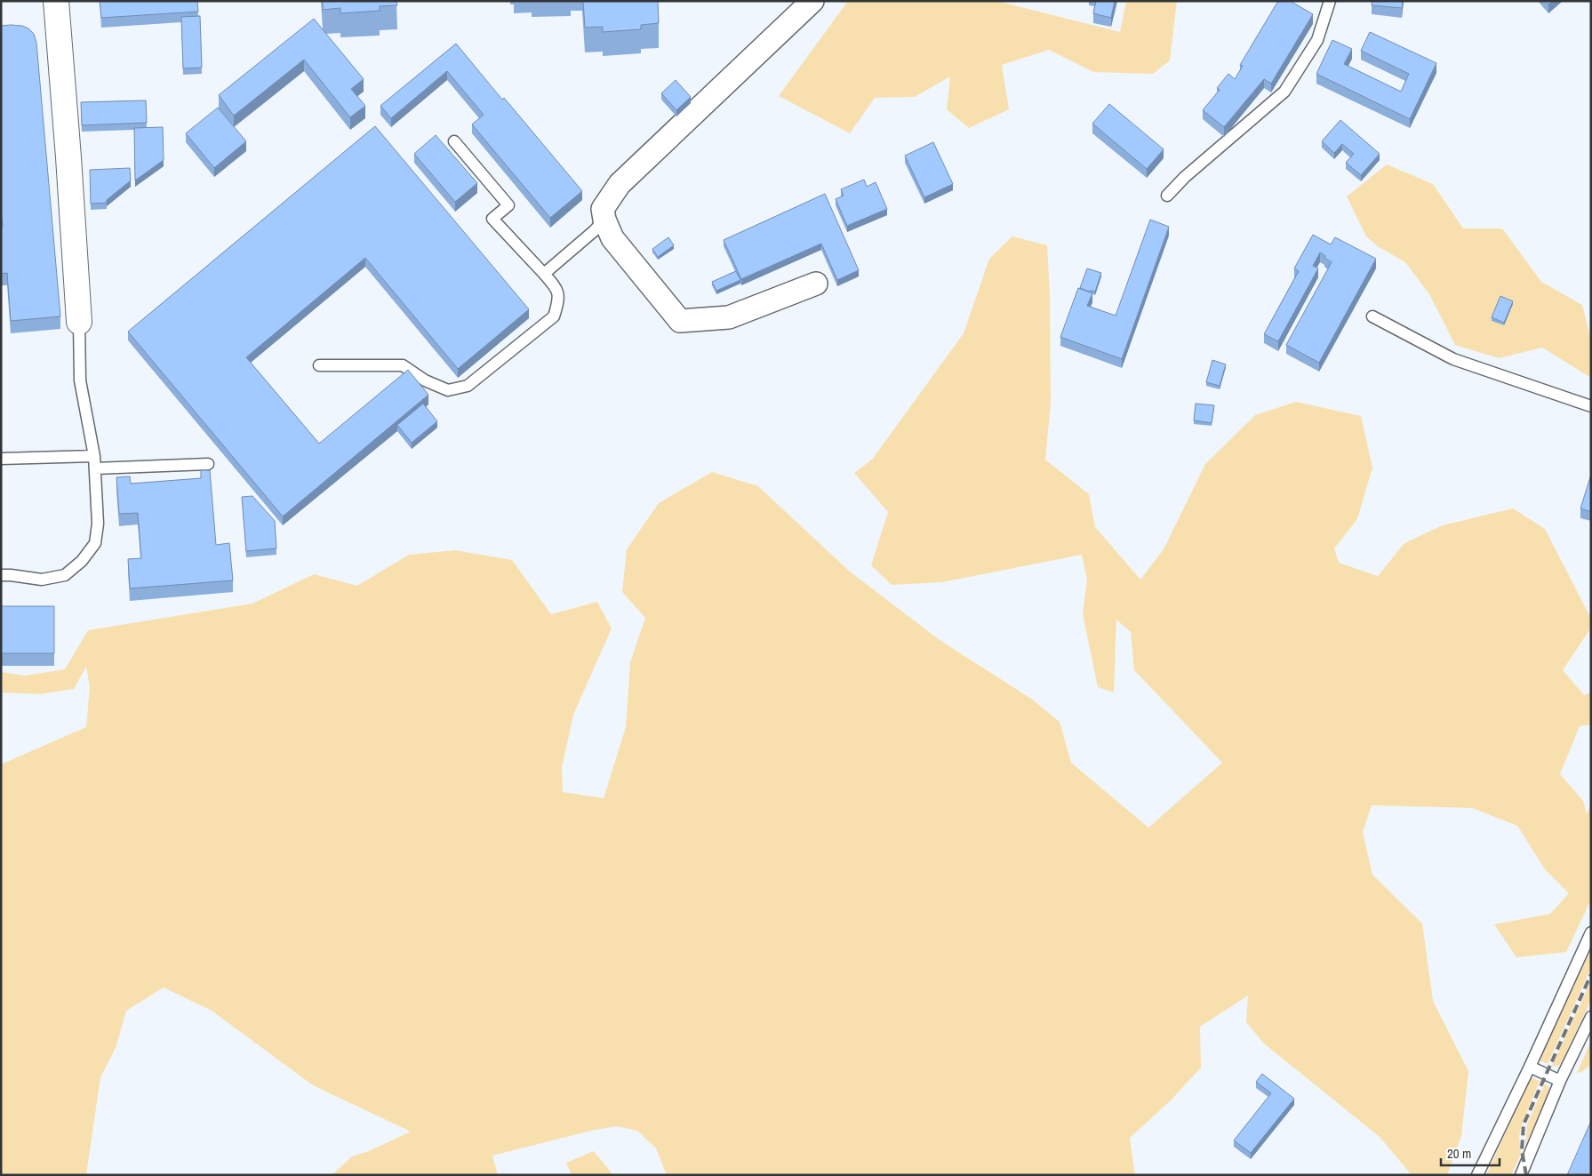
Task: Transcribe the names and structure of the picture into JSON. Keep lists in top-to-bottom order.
{
  "scale_bar": "20 m"
}
